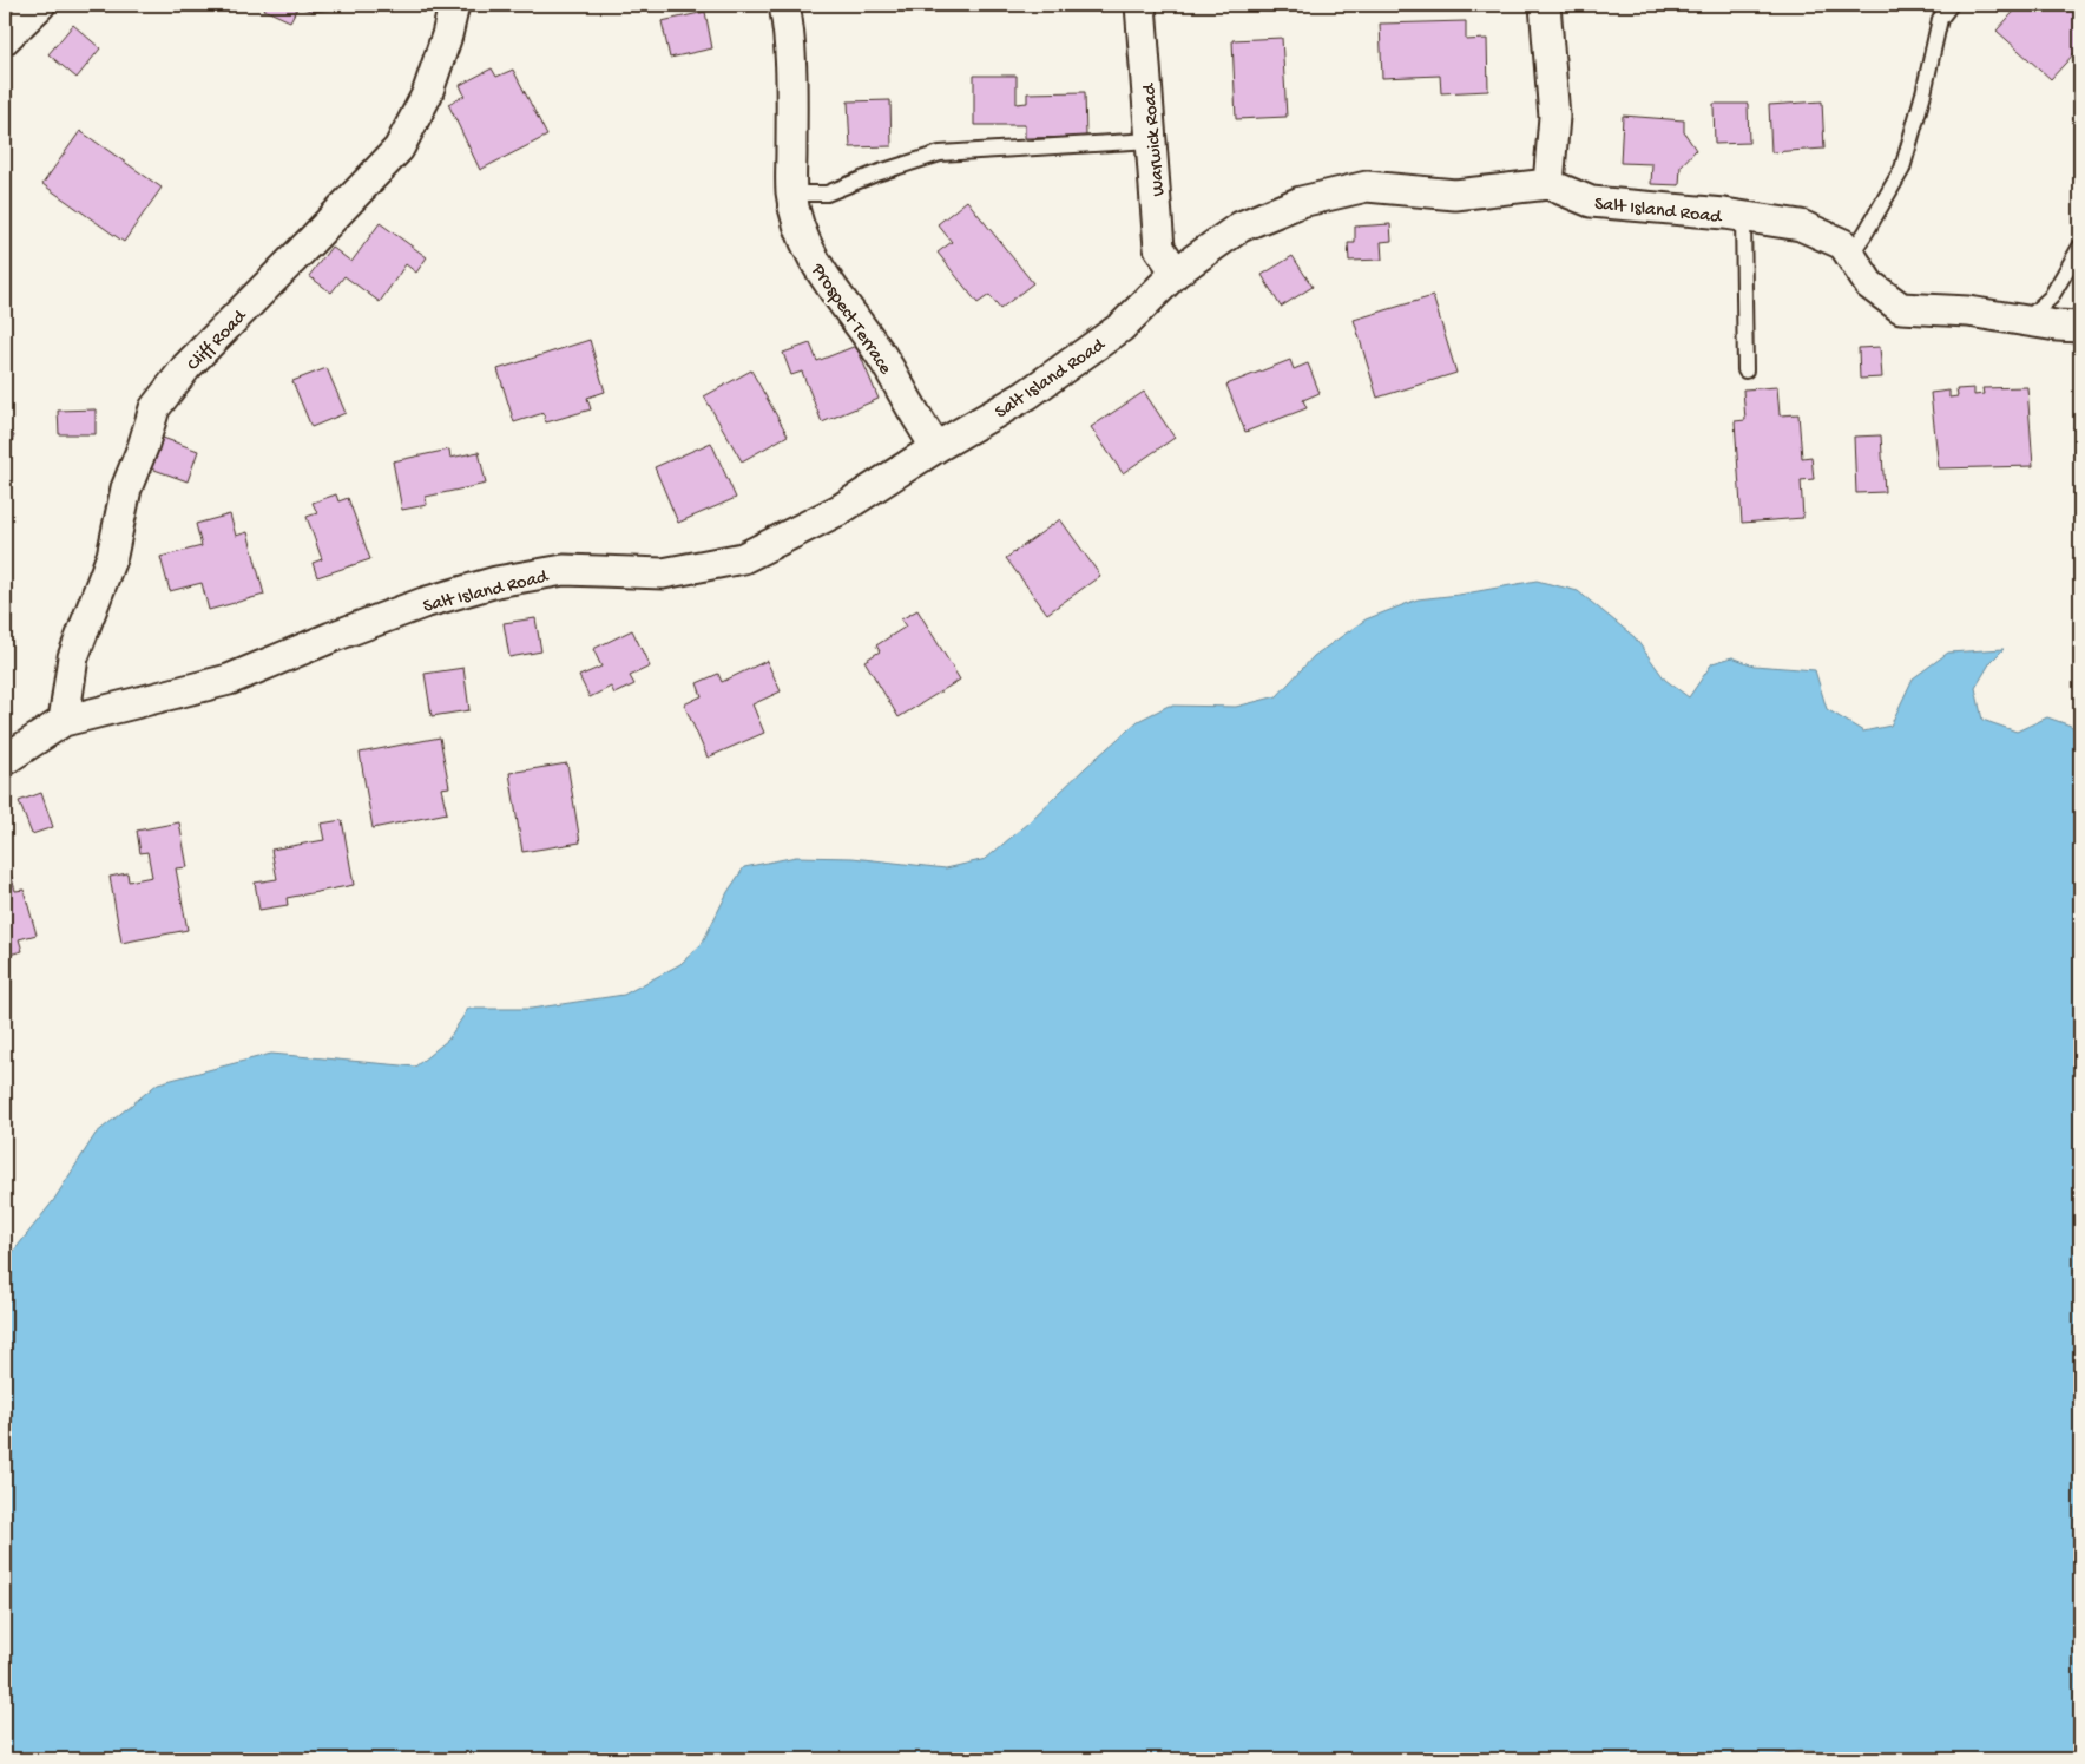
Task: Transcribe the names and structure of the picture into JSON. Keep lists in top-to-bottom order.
{
  "streets": {
    "street": [
      "Warwick Road",
      "Salt Island Road",
      "Prospect Terrace",
      "Cliff Road"
    ]
  },
  "crossings": [
    ["Warwick Road", "Salt Island Road"],
    ["Salt Island Road", "Prospect Terrace"],
    ["Salt Island Road", "Cliff Road"]
  ]
}
